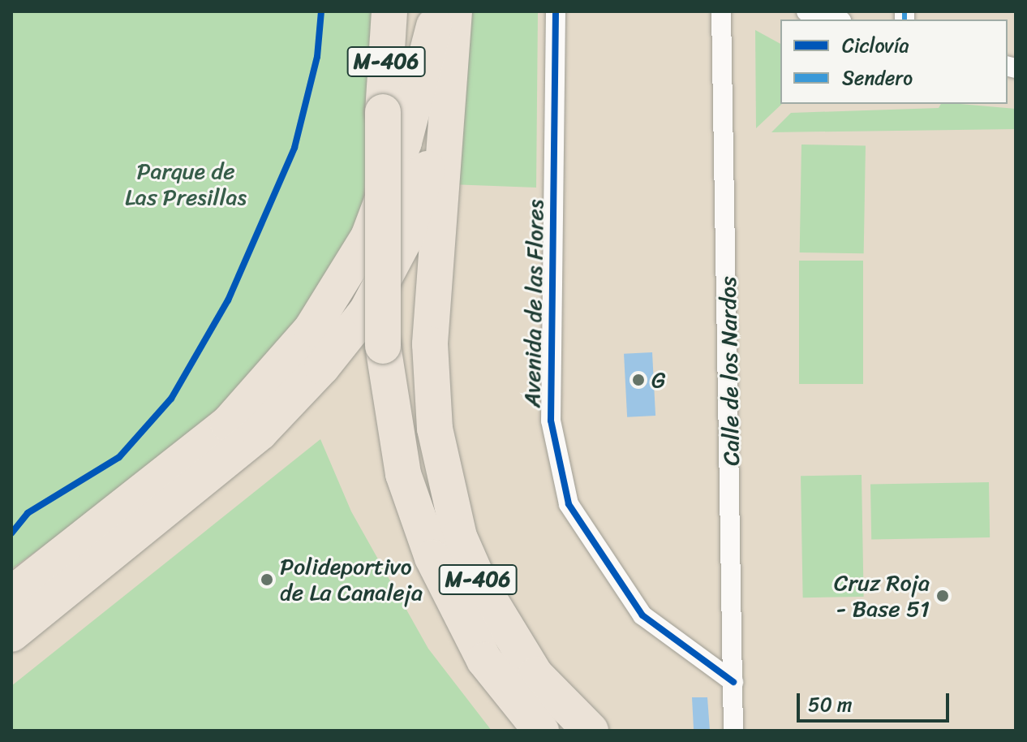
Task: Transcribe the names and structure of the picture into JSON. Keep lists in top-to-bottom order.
{
  "streets": {
    "highway": ["M-406"],
    "street": ["Avenida de las Flores", "Calle de los Nardos"]
  },
  "crossings": [
    ["Avenida de las Flores", "Calle de los Nardos"]
  ],
  "parks": ["Parque de Las Presillas"],
  "places": ["G", "Polideportivo de La Canaleja", "Cruz Roja - Base 51"],
  "legend": ["Ciclovía", "Sendero"],
  "scale_bar": "50 m"
}
